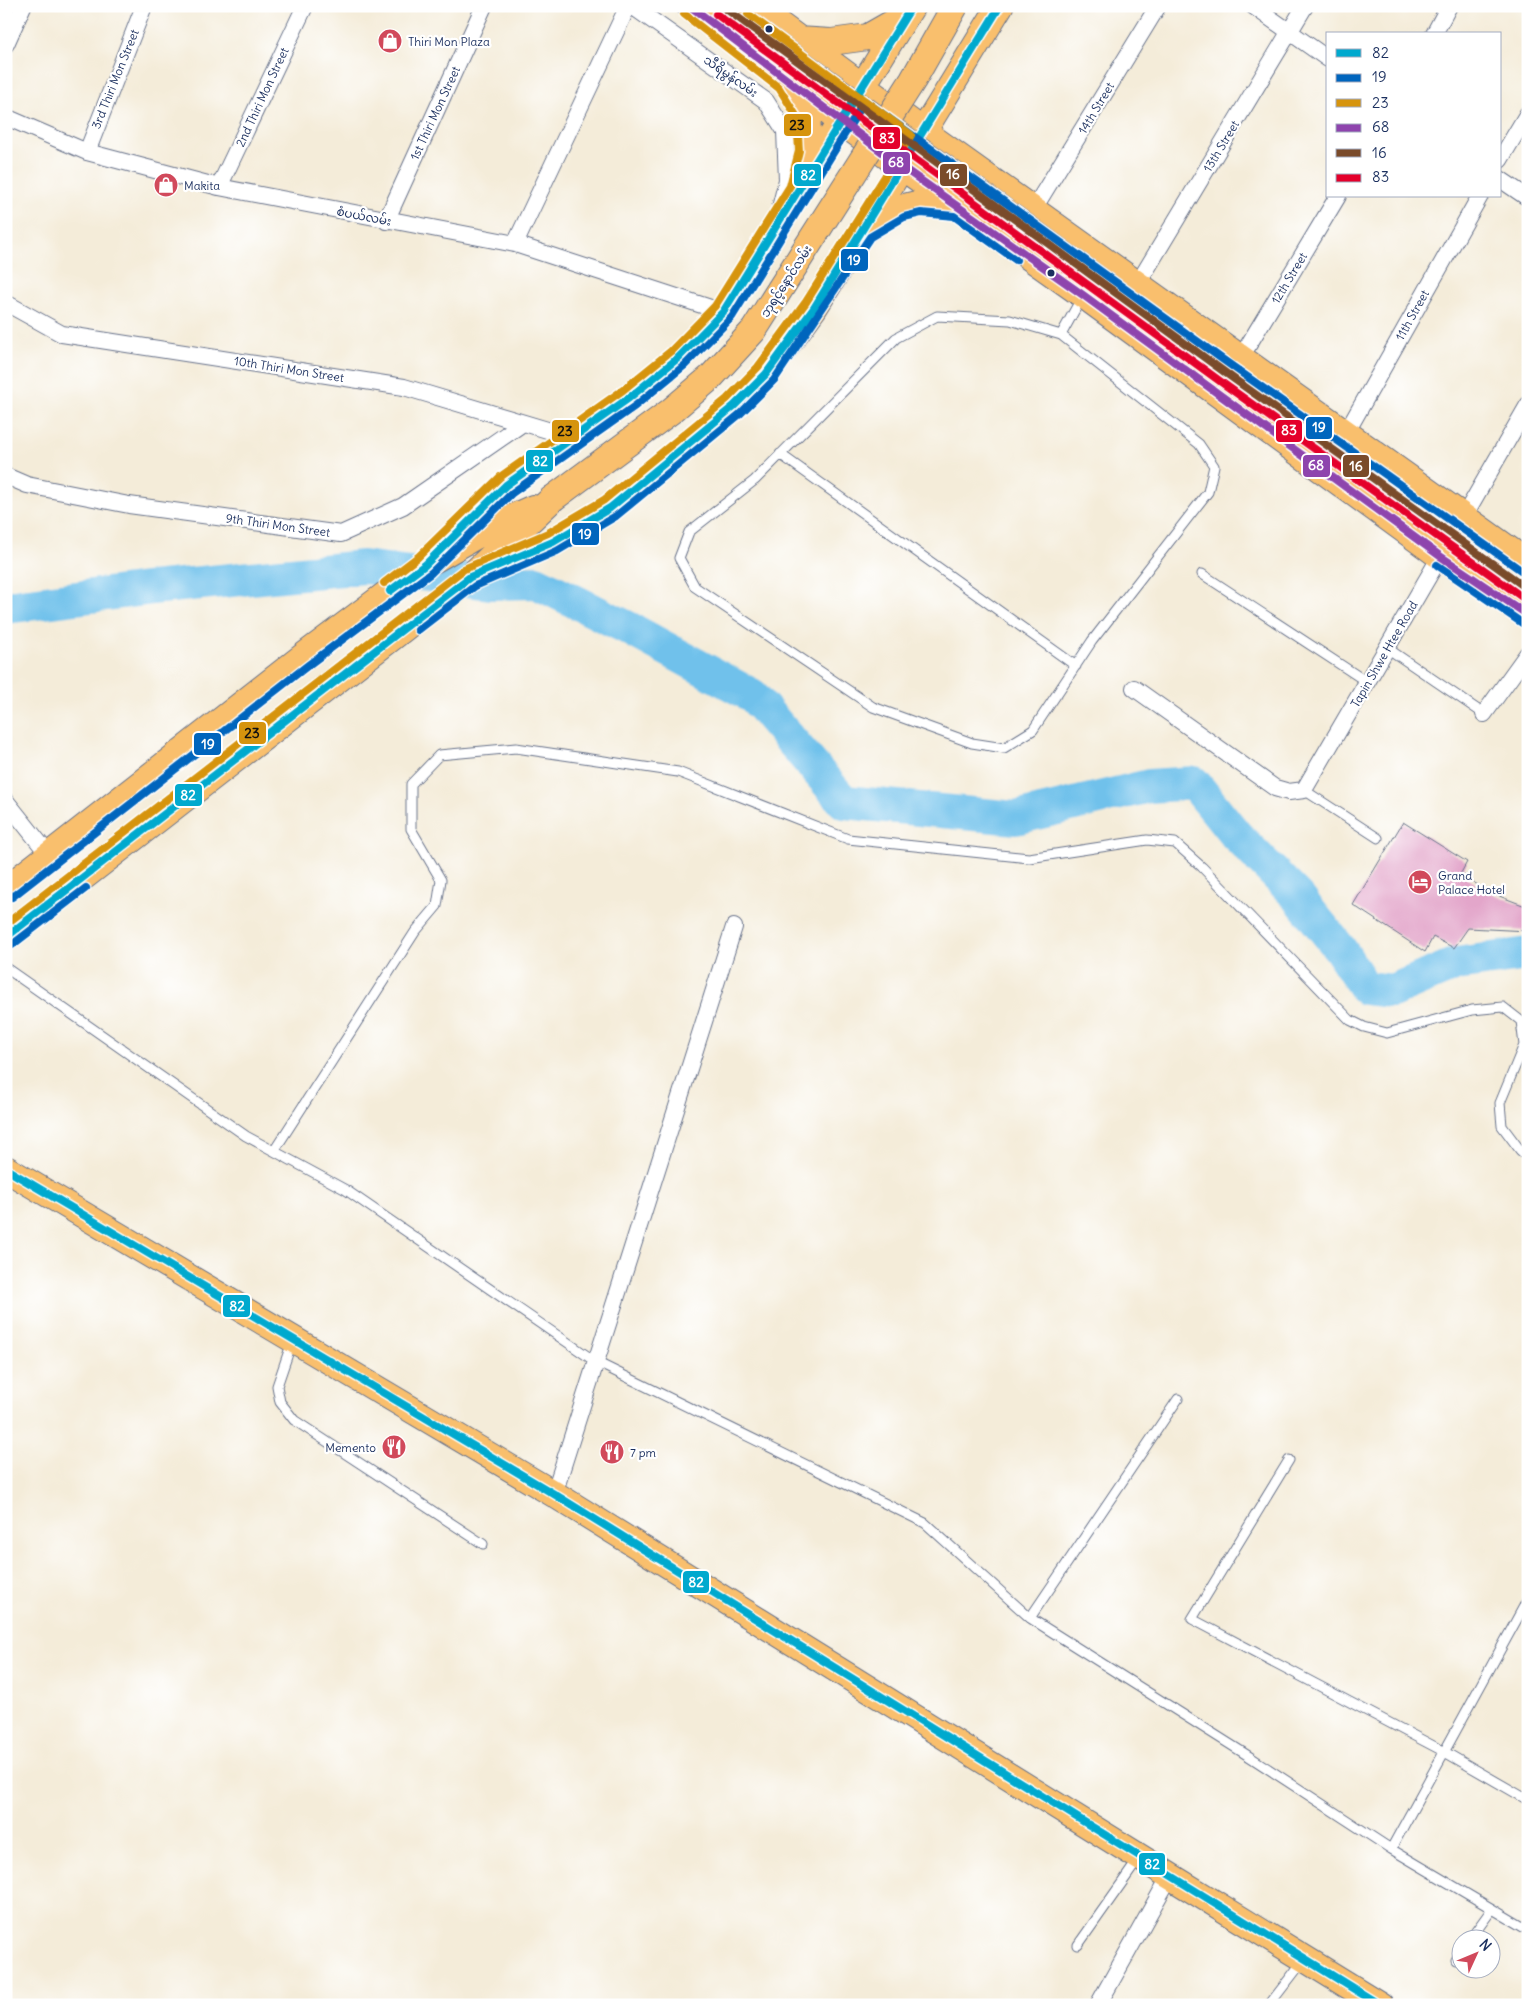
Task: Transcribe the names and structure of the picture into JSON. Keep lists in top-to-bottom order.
{
  "streets": {
    "main road": ["ဘုရင့်နောင်လမ်း"],
    "street": [
      "သီရိမွန်လမ်း",
      "3rd Thiri Mon Street",
      "2nd Thiri Mon Street",
      "14th Street",
      "1st Thiri Mon Street",
      "13th Street",
      "စံပယ်လမ်း",
      "12th Street",
      "11th Street",
      "10th Thiri Mon Street",
      "9th Thiri Mon Street",
      "Tapin Shwe Htee Road"
    ]
  },
  "crossings": [
    ["သီရိမွန်လမ်း", "ဘုရင့်နောင်လမ်း"],
    ["3rd Thiri Mon Street", "စံပယ်လမ်း"],
    ["2nd Thiri Mon Street", "စံပယ်လမ်း"],
    ["1st Thiri Mon Street", "စံပယ်လမ်း"],
    ["စံပယ်လမ်း", "ဘုရင့်နောင်လမ်း"],
    ["ဘုရင့်နောင်လမ်း", "10th Thiri Mon Street"],
    ["10th Thiri Mon Street", "9th Thiri Mon Street"]
  ],
  "places": {
    "shop": ["Thiri Mon Plaza", "Makita"],
    "hotel": ["Grand Palace Hotel"],
    "restaurant": ["Memento", "7 pm"]
  },
  "lines": [
    "transit line 82",
    "transit line 68",
    "transit line 16",
    "transit line 23",
    "transit line 83",
    "transit line 19"
  ],
  "legend": [
    "82",
    "19",
    "23",
    "68",
    "16",
    "83"
  ],
  "north": "top right"
}
